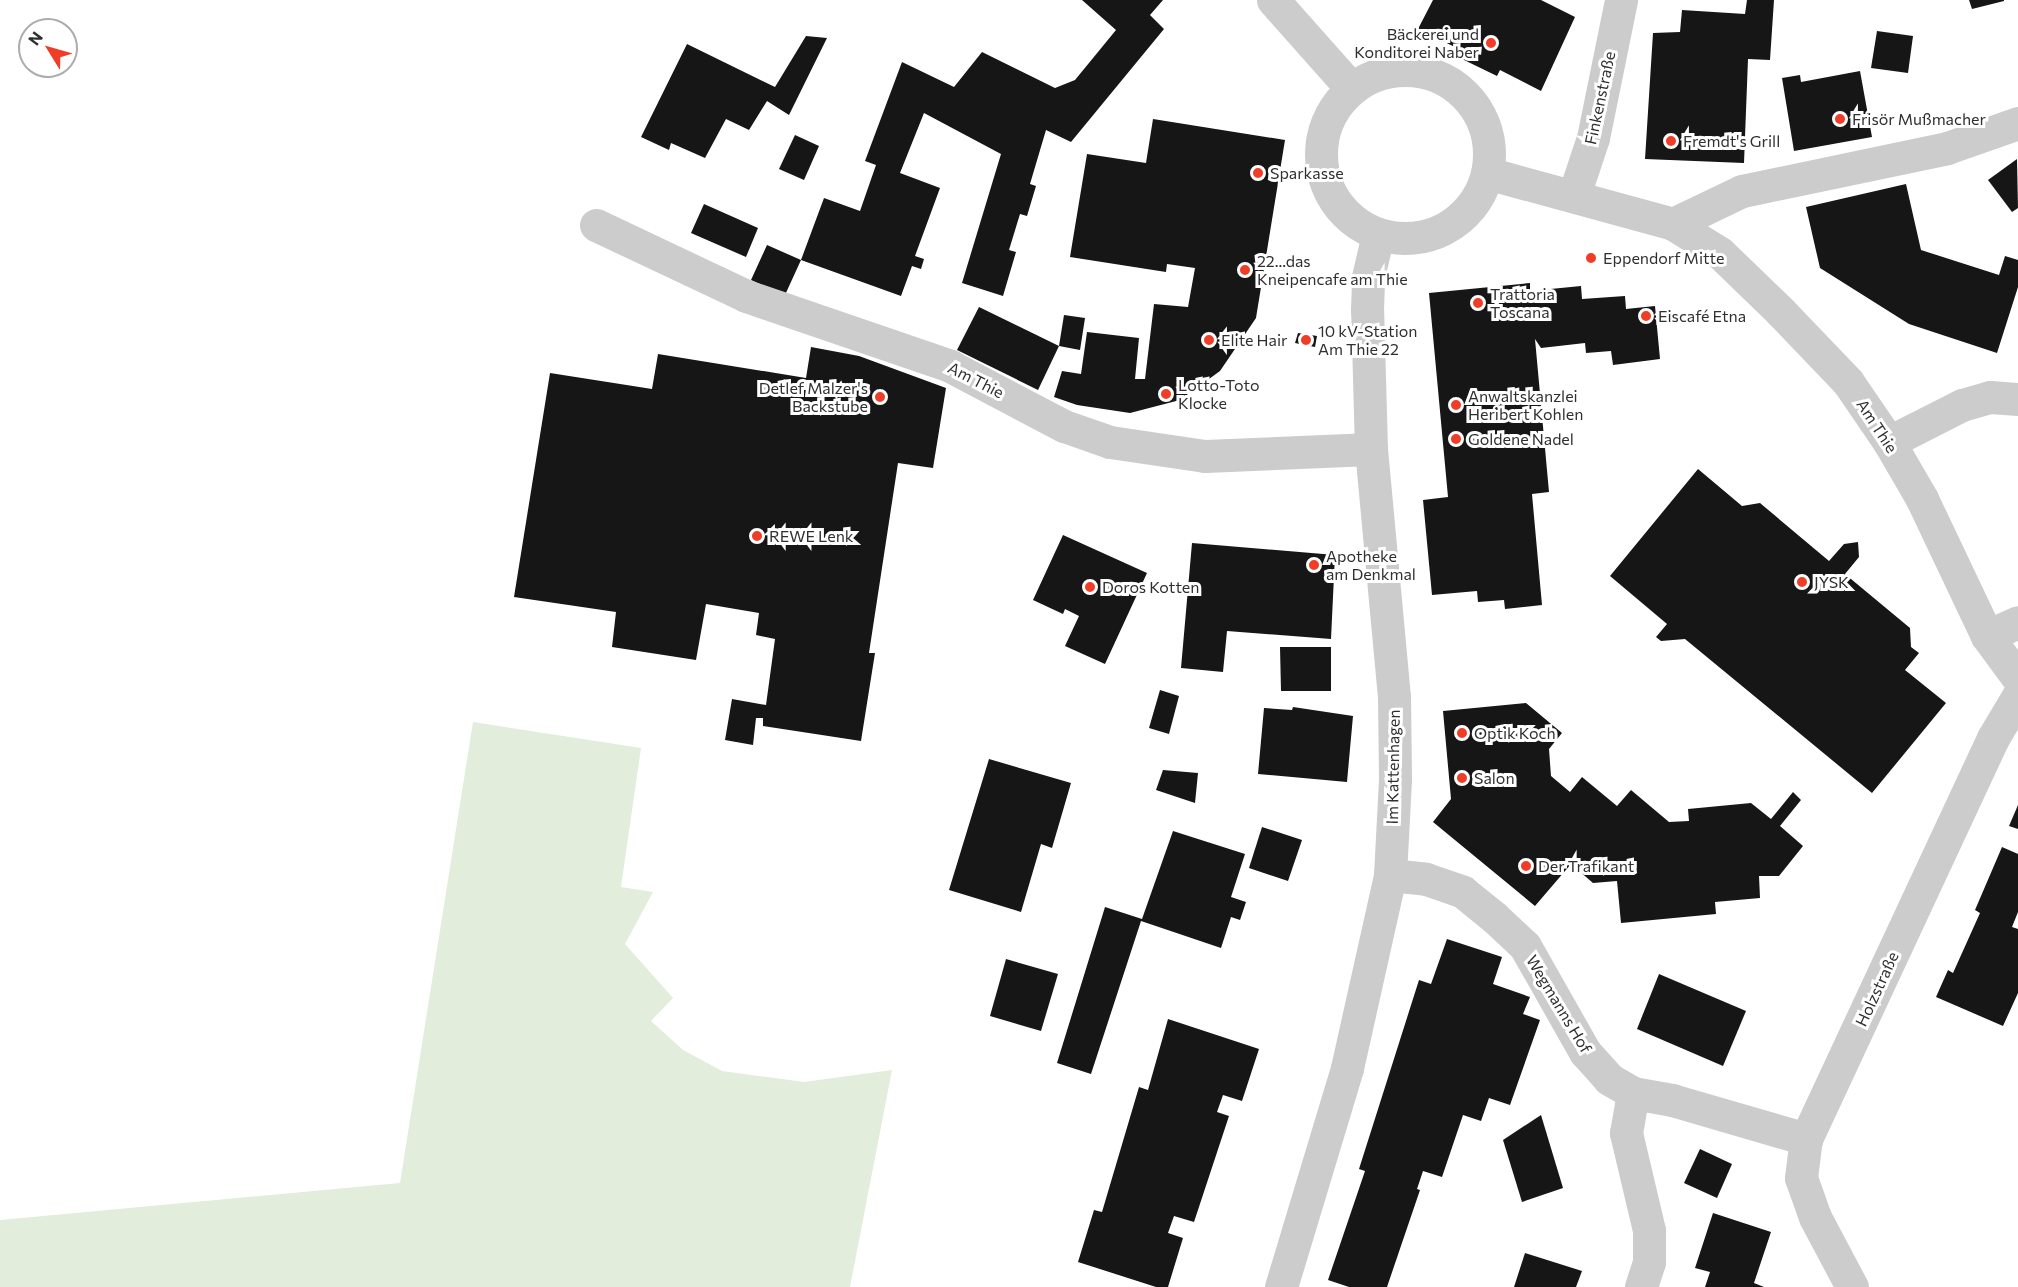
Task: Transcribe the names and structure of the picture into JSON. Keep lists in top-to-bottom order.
{
  "streets": {
    "street": [
      "Finkenstraße",
      "Am Thie",
      "Im Kattenhagen",
      "Holzstraße",
      "Wegmanns Hof"
    ]
  },
  "crossings": [
    ["Finkenstraße", "Am Thie"],
    ["Am Thie", "Im Kattenhagen"],
    ["Im Kattenhagen", "Wegmanns Hof"],
    ["Holzstraße", "Wegmanns Hof"]
  ],
  "places": [
    "Bäckerei und Konditorei Naber",
    "Frisör Mußmacher",
    "Fremdt's Grill",
    "Sparkasse",
    "Eppendorf Mitte",
    "22...das Kneipencafe am Thie",
    "Trattoria Toscana",
    "Eiscafé Etna",
    "Elite Hair",
    "10 kV-Station Am Thie 22",
    "Lotto-Toto Klocke",
    "Detlef Malzer's Backstube",
    "Anwaltskanzlei Heribert Kohlen",
    "Goldene Nadel",
    "REWE Lenk",
    "Apotheke am Denkmal",
    "JYSK",
    "Doros Kotten",
    "Optik Koch",
    "Salon",
    "Der Trafikant"
  ],
  "north": "top left"
}
